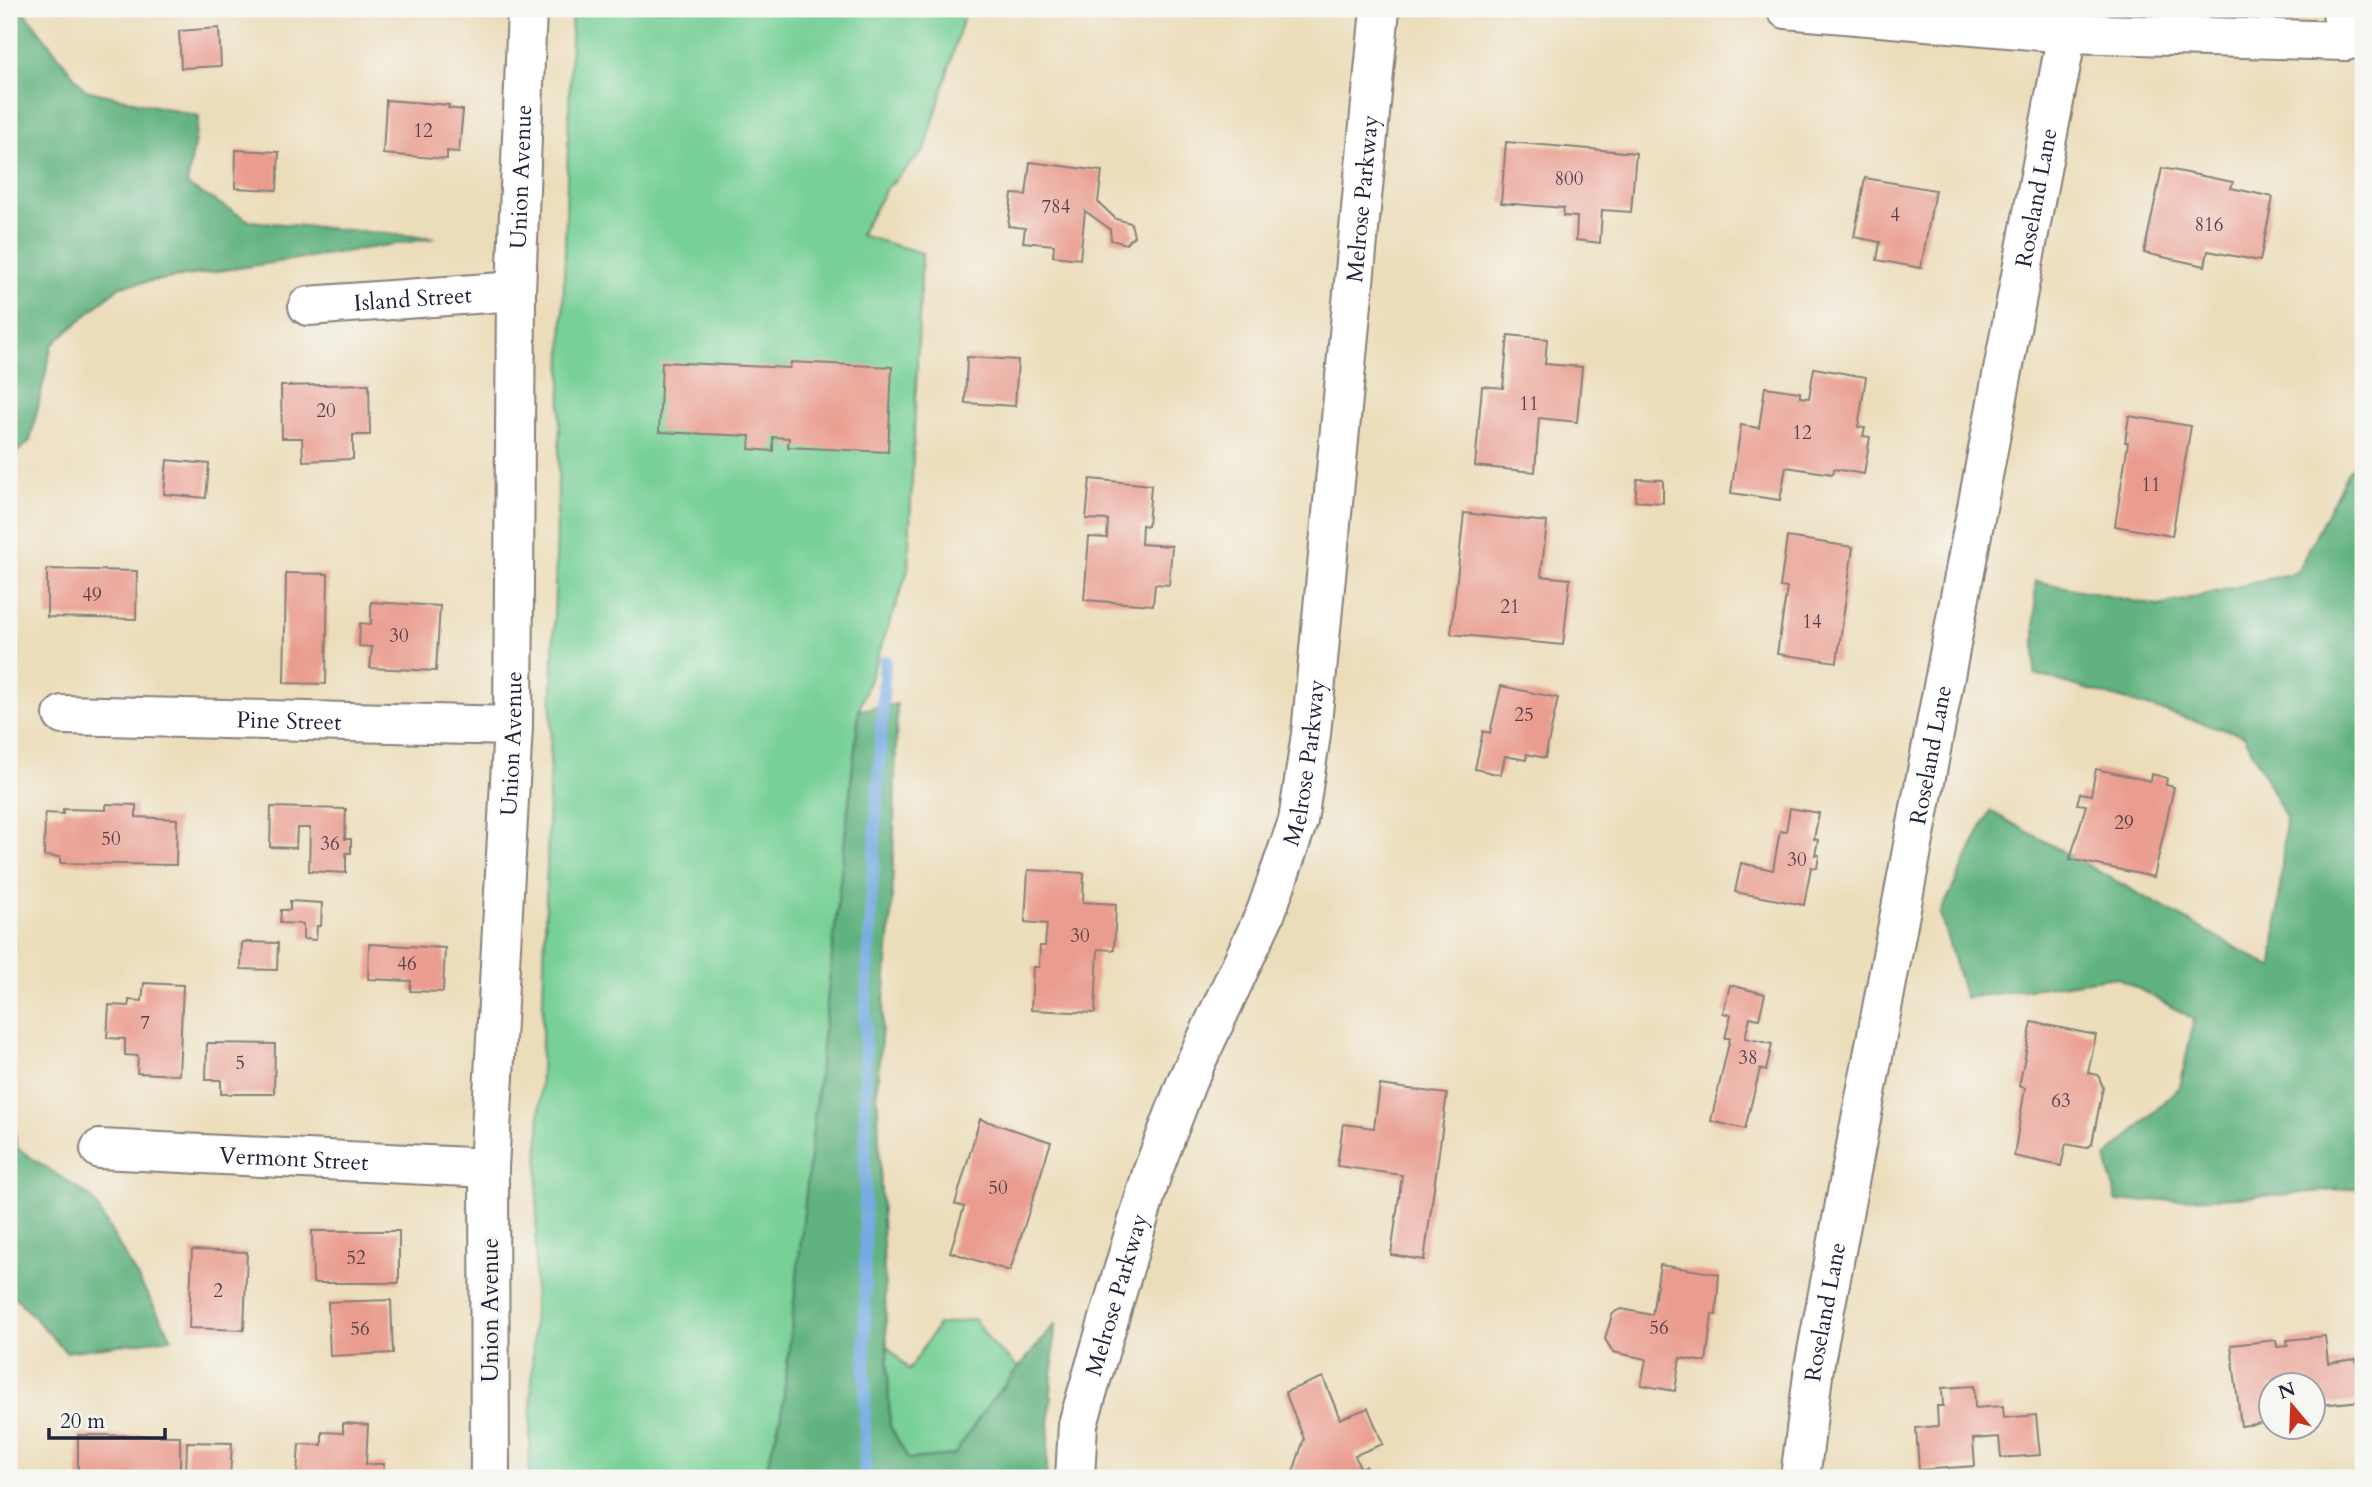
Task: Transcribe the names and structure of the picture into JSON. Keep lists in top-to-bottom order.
{
  "streets": {
    "street": [
      "Union Avenue",
      "Melrose Parkway",
      "Roseland Lane",
      "Island Street",
      "Pine Street",
      "Vermont Street"
    ]
  },
  "crossings": [
    ["Union Avenue", "Island Street"],
    ["Union Avenue", "Pine Street"],
    ["Union Avenue", "Vermont Street"]
  ],
  "house_numbers": [
    "12",
    "800",
    "784",
    "4",
    "816",
    "11",
    "20",
    "12",
    "11",
    "49",
    "21",
    "14",
    "30",
    "25",
    "29",
    "50",
    "36",
    "30",
    "30",
    "46",
    "7",
    "38",
    "5",
    "63",
    "50",
    "52",
    "2",
    "56",
    "56"
  ],
  "scale_bar": "20 m",
  "north": "top"
}
